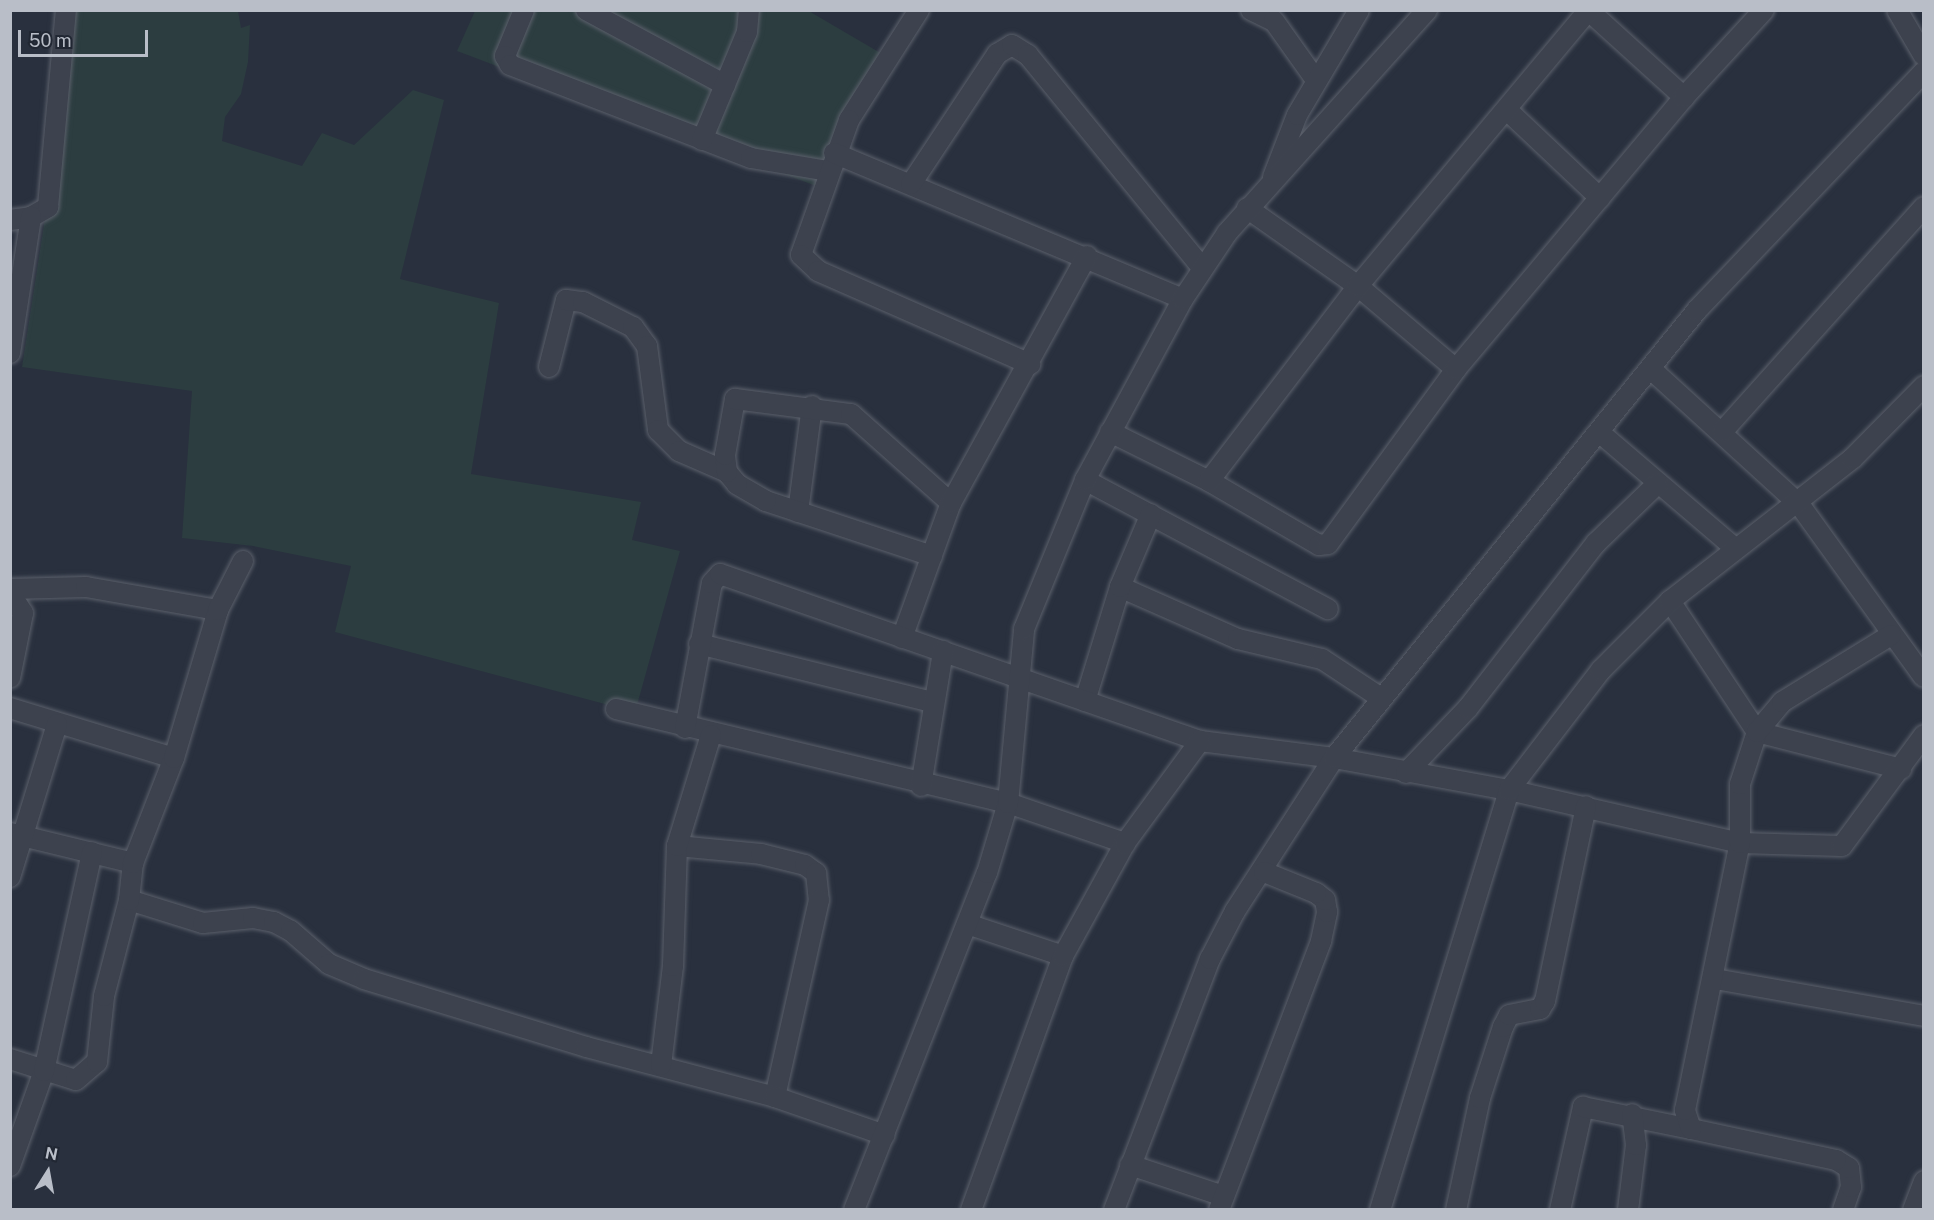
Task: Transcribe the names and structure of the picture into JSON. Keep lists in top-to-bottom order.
{
  "scale_bar": "50 m",
  "north": "top"
}
